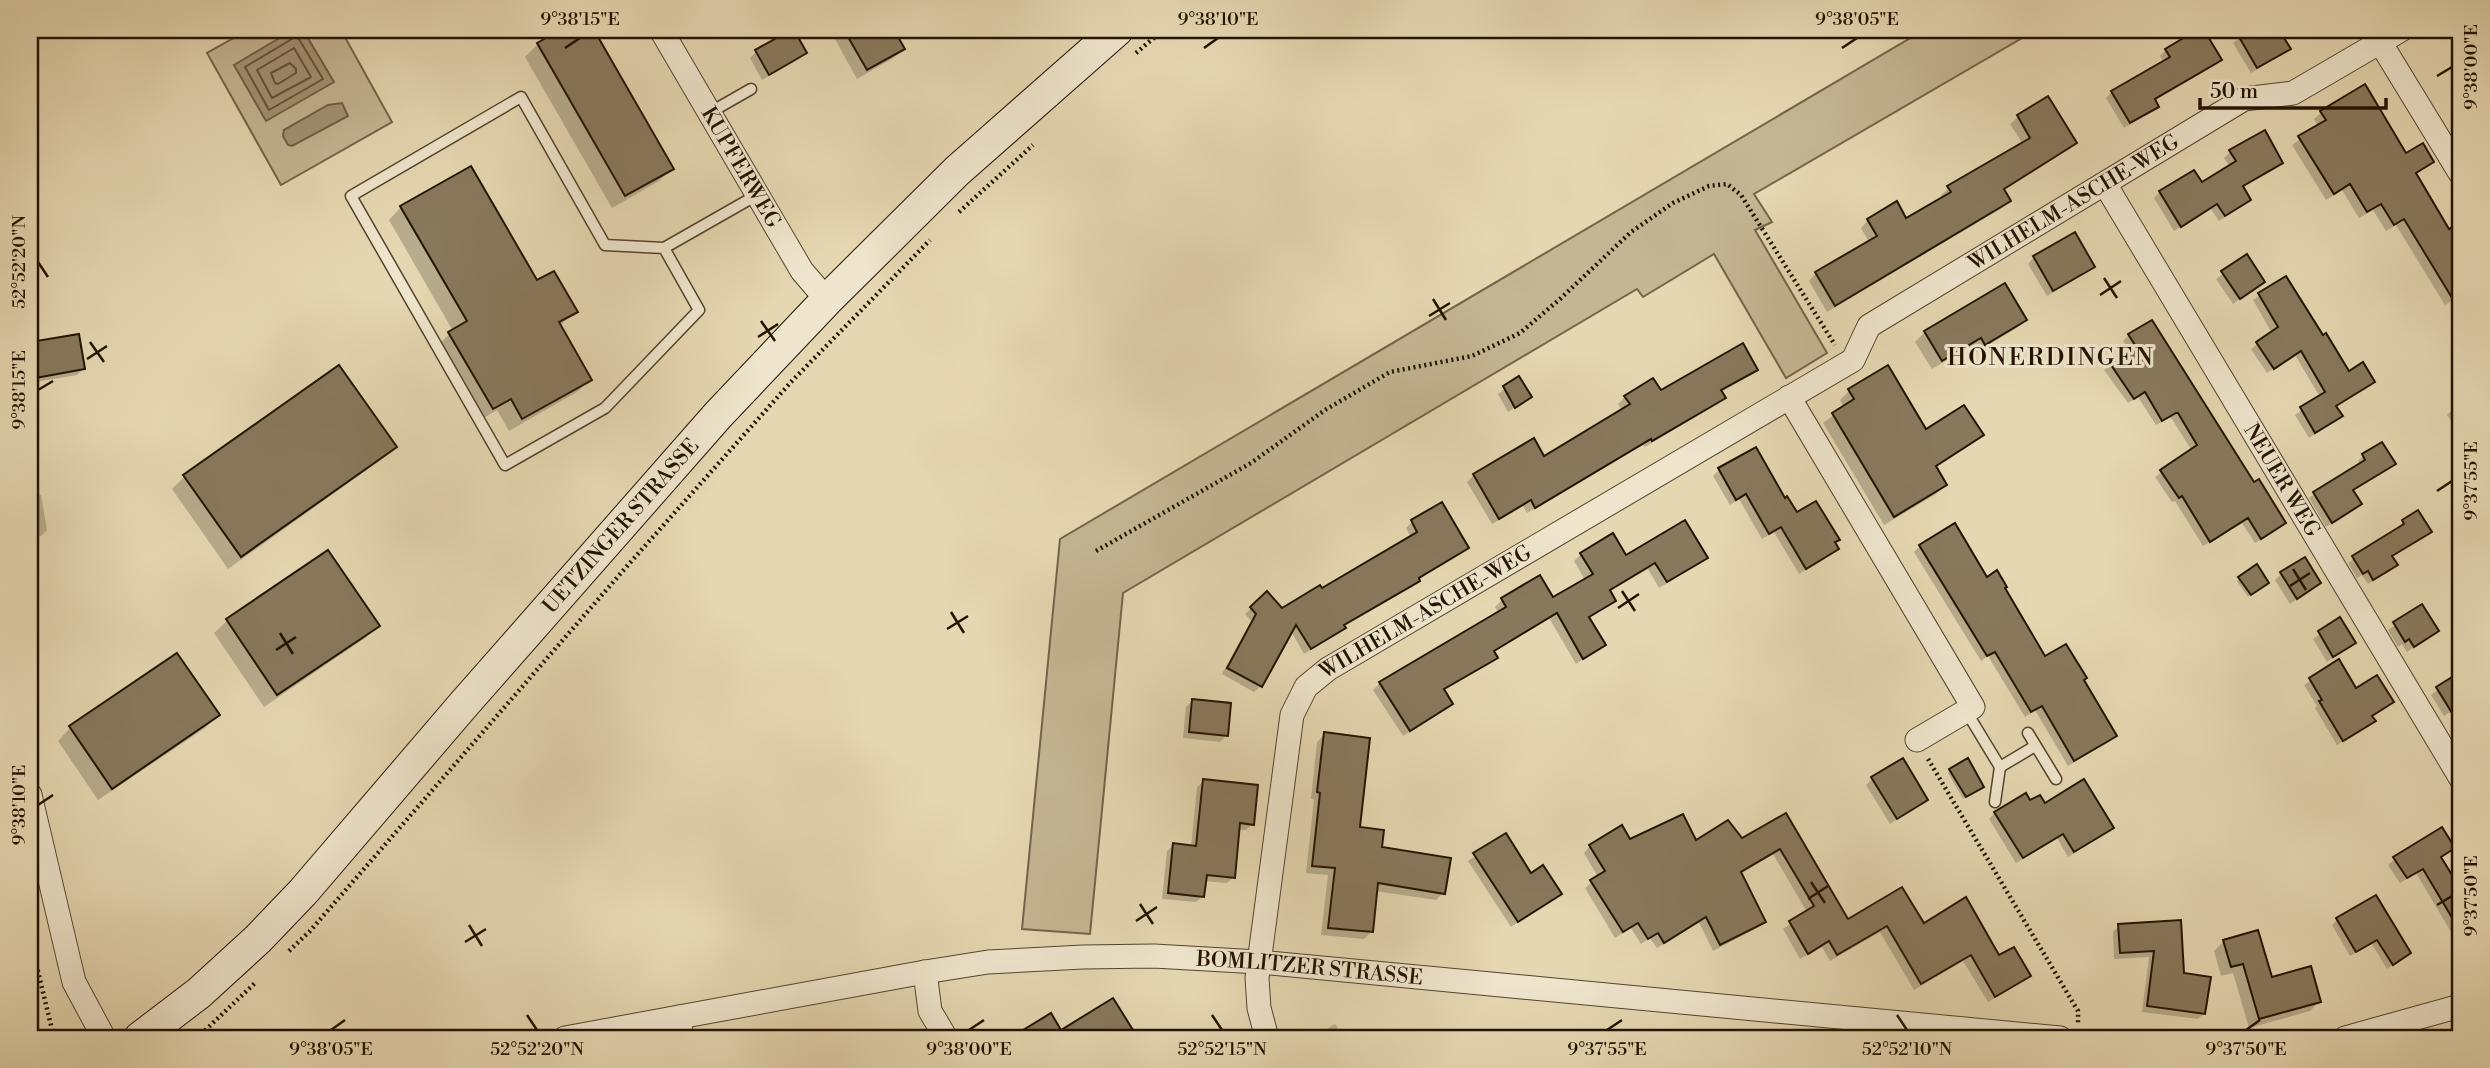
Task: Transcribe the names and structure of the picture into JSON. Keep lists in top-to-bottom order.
{
  "streets": {
    "street": [
      "KUPFERWEG",
      "WILHELM-ASCHE-WEG",
      "NEUER WEG",
      "UETZINGER STRASSE",
      "BOMLITZER STRASSE"
    ]
  },
  "crossings": [
    ["KUPFERWEG", "UETZINGER STRASSE"],
    ["WILHELM-ASCHE-WEG", "NEUER WEG"],
    ["WILHELM-ASCHE-WEG", "BOMLITZER STRASSE"]
  ],
  "districts": ["HONERDINGEN"],
  "scale_bar": "50 m",
  "coordinates": [
    "9°38'15\"E",
    "9°38'10\"E",
    "9°38'05\"E",
    "9°38'00\"E",
    "52°52'20\"N",
    "9°37'55\"E",
    "9°37'50\"E",
    "52°52'15\"N",
    "52°52'10\"N"
  ]
}
